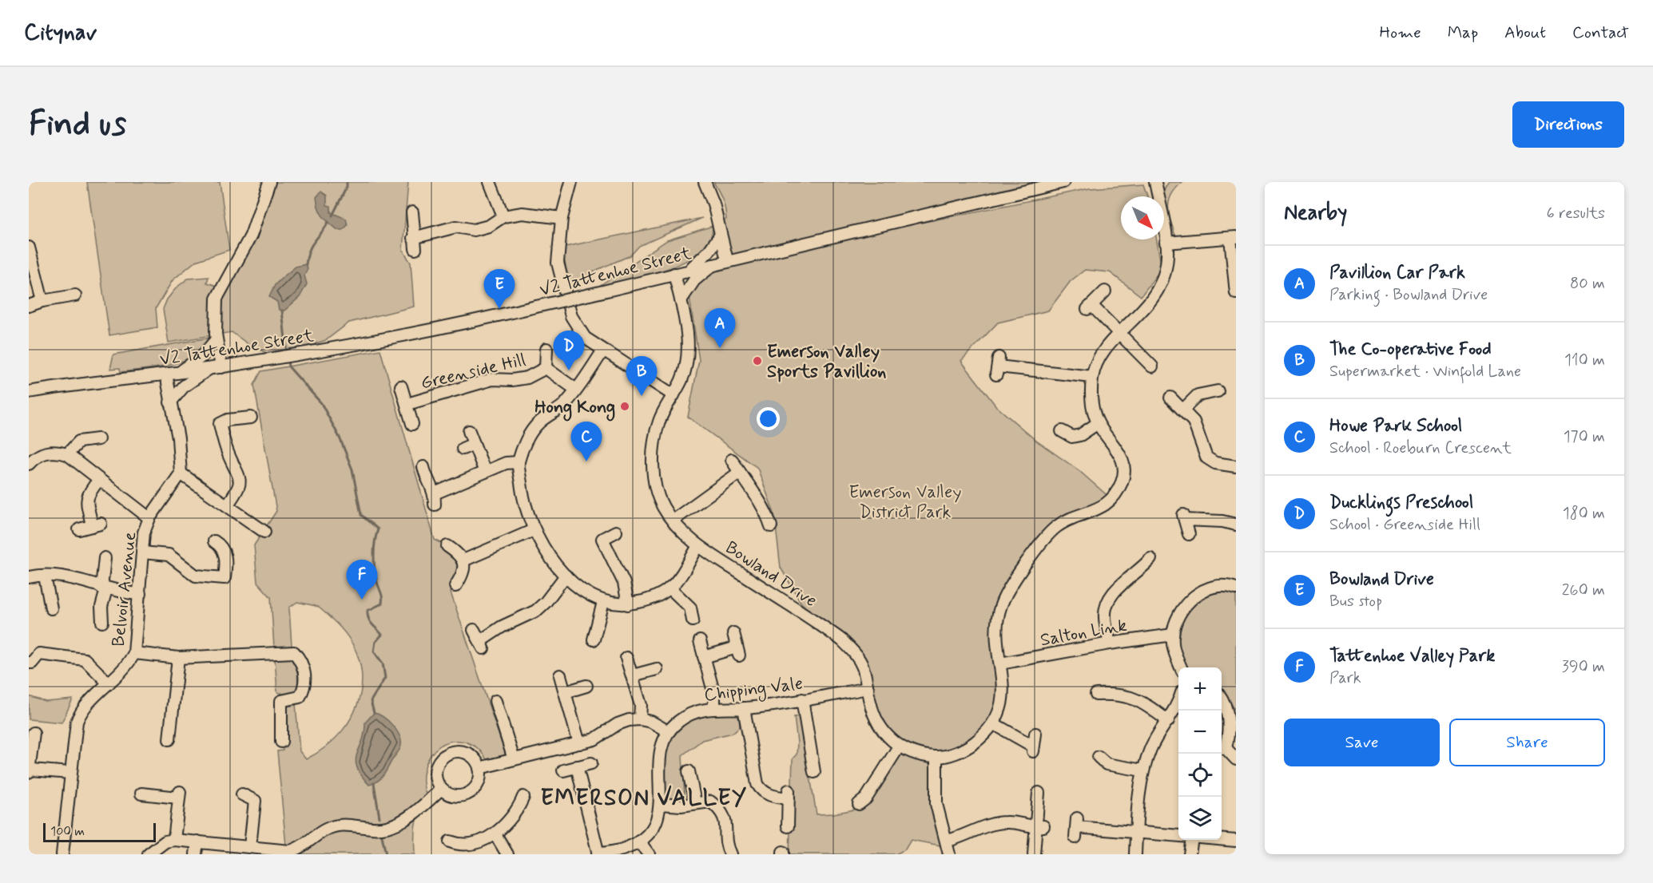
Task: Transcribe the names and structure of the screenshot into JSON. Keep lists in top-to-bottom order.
{
  "streets": {
    "street": [
      "V2 Tattenhoe Street",
      "Greenside Hill",
      "Bowland Drive",
      "Belvoir Avenue",
      "Salton Link",
      "Chipping Vale"
    ]
  },
  "crossings": [
    ["V2 Tattenhoe Street", "Bowland Drive"],
    ["Bowland Drive", "Chipping Vale"]
  ],
  "districts": ["EMERSON VALLEY"],
  "parks": ["Emerson Valley District Park"],
  "places": ["Emerson Valley Sports Pavillion", "Hong Kong"],
  "scale_bar": "100 m",
  "north": "bottom right",
  "page": {
    "header": "Citynav",
    "nav": [
      "Home",
      "Map",
      "About",
      "Contact"
    ],
    "buttons": [
      "Directions",
      ["Save", "Share"]
    ],
    "title": "Find us",
    "heading": ["Nearby", "6 results"],
    "list": [
      {
        "mark": "A",
        "name": "Pavillion Car Park",
        "note": "Parking · Bowland Drive",
        "value": "80 m"
      },
      {
        "mark": "B",
        "name": "The Co-operative Food",
        "note": "Supermarket · Winfold Lane",
        "value": "110 m"
      },
      {
        "mark": "C",
        "name": "Howe Park School",
        "note": "School · Roeburn Crescent",
        "value": "170 m"
      },
      {
        "mark": "D",
        "name": "Ducklings Preschool",
        "note": "School · Greenside Hill",
        "value": "180 m"
      },
      {
        "mark": "E",
        "name": "Bowland Drive",
        "note": "Bus stop",
        "value": "260 m"
      },
      {
        "mark": "F",
        "name": "Tattenhoe Valley Park",
        "note": "Park",
        "value": "390 m"
      }
    ],
    "pins": [
      "E",
      "A",
      "D",
      "B",
      "C",
      "F"
    ],
    "map_buttons": ["+", "−"],
    "scale": "100 m"
  }
}
